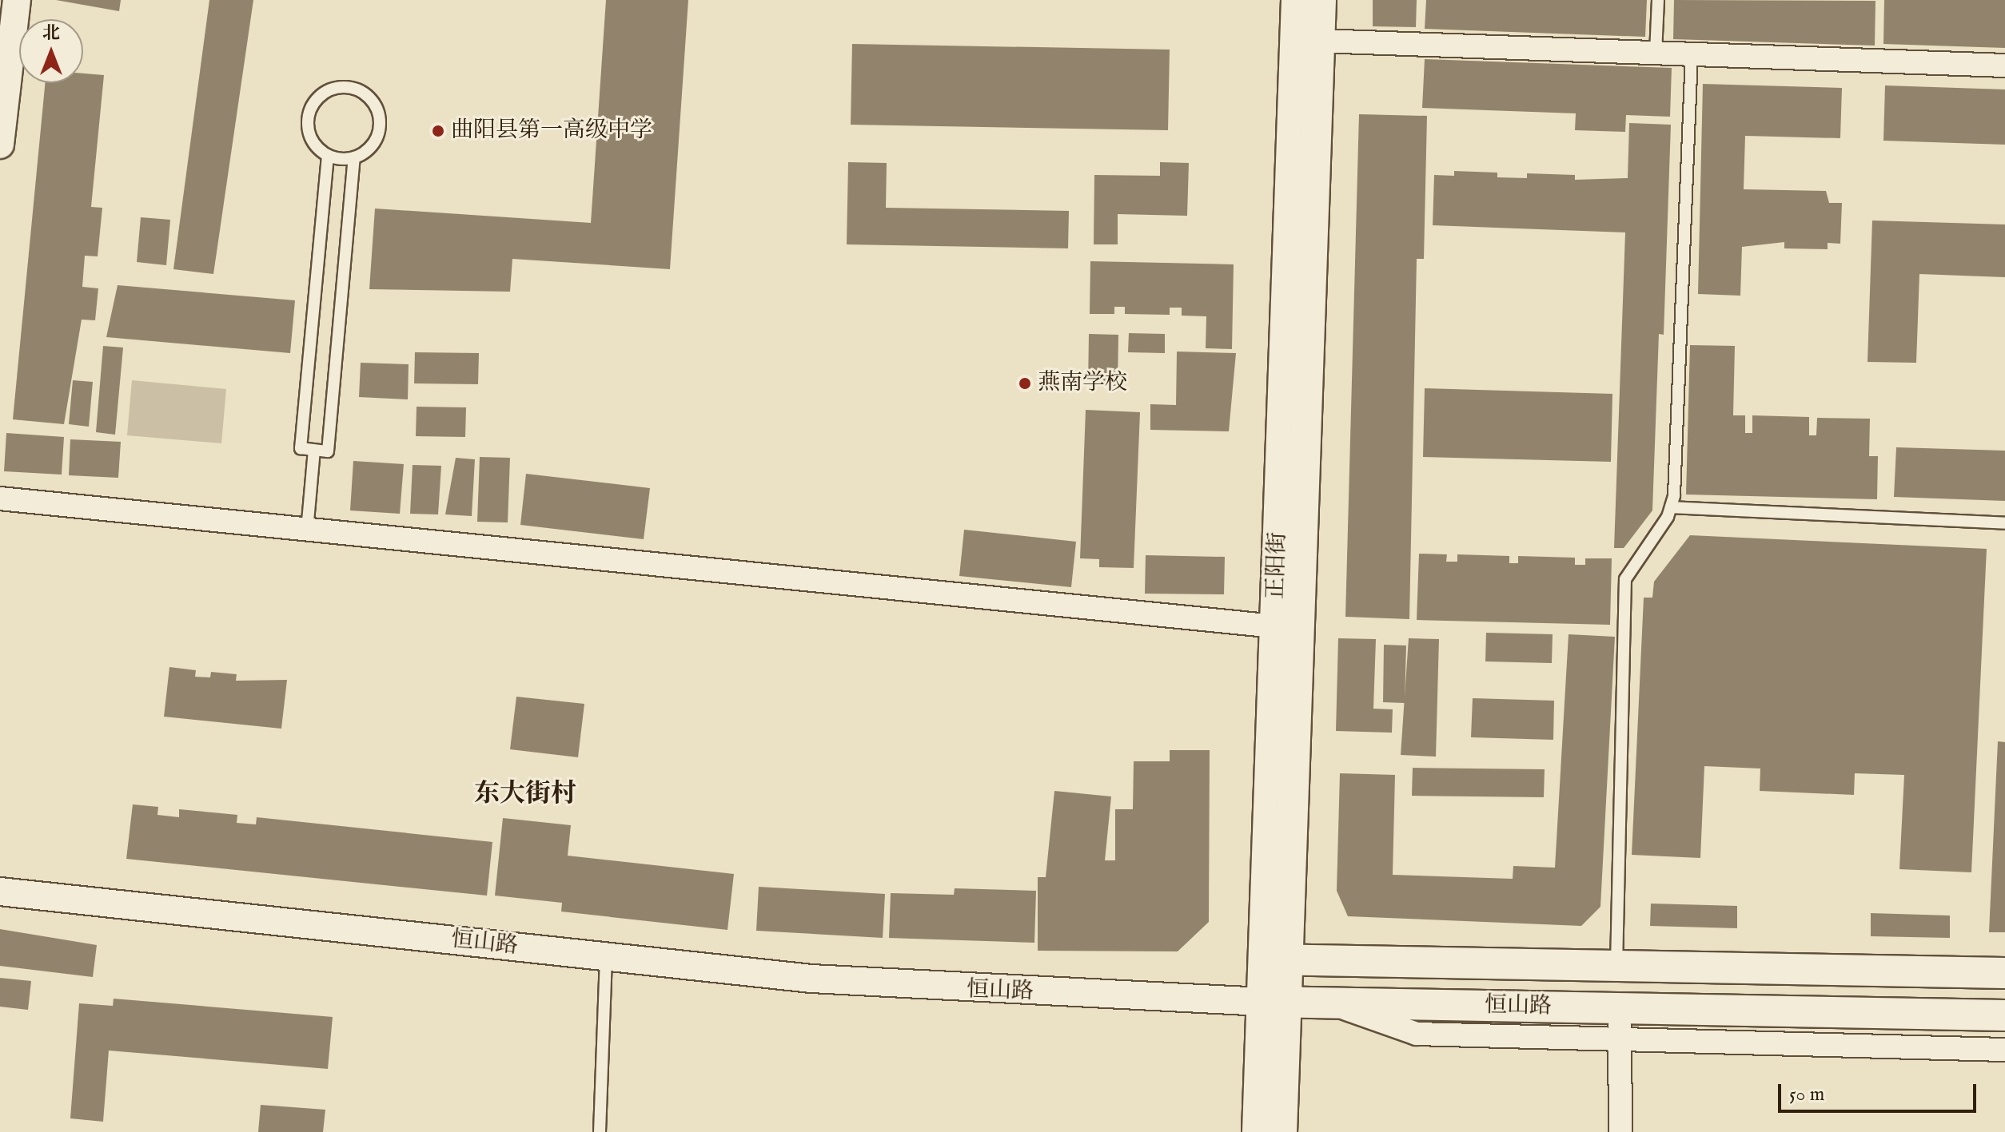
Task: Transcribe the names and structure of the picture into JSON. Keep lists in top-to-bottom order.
{
  "streets": {
    "main road": ["正阳街", "恒山路"]
  },
  "crossings": [
    ["正阳街", "恒山路"]
  ],
  "districts": ["东大街村"],
  "places": ["曲阳县第一高级中学", "燕南学校"],
  "scale_bar": "50 m",
  "north": "top"
}
